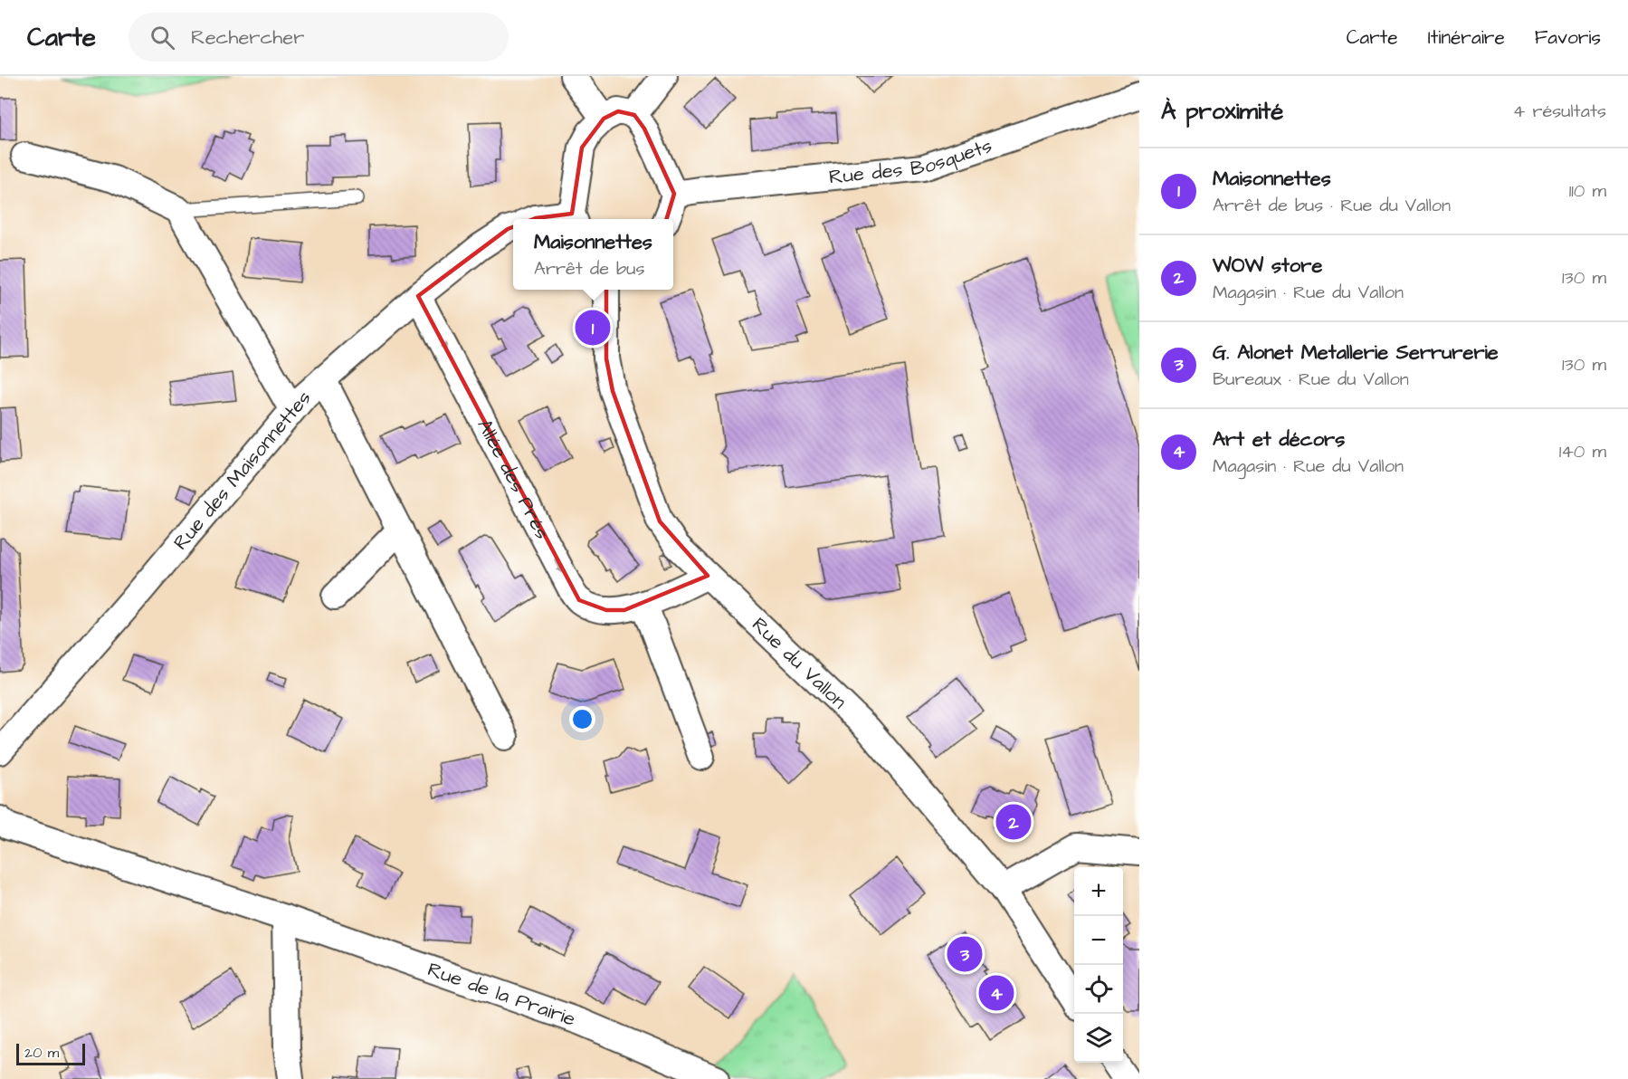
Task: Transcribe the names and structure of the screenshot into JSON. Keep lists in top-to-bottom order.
{
  "streets": {
    "street": [
      "Rue des Bosquets",
      "Rue des Maisonnettes",
      "Allée des Prés",
      "Rue du Vallon",
      "Rue de la Prairie"
    ]
  },
  "crossings": [
    ["Rue des Maisonnettes", "Allée des Prés"],
    ["Allée des Prés", "Rue du Vallon"]
  ],
  "scale_bar": "20 m",
  "page": {
    "header": "Carte",
    "search": "Rechercher",
    "nav": ["Carte", "Itinéraire", "Favoris"],
    "heading": ["À proximité", "4 résultats"],
    "list": [
      {
        "mark": "1",
        "name": "Maisonnettes",
        "note": "Arrêt de bus · Rue du Vallon",
        "value": "110 m"
      },
      {
        "mark": "2",
        "name": "WOW store",
        "note": "Magasin · Rue du Vallon",
        "value": "130 m"
      },
      {
        "mark": "3",
        "name": "G. Alonet Metallerie Serrurerie",
        "note": "Bureaux · Rue du Vallon",
        "value": "130 m"
      },
      {
        "mark": "4",
        "name": "Art et décors",
        "note": "Magasin · Rue du Vallon",
        "value": "140 m"
      }
    ],
    "popup": ["Maisonnettes", "Arrêt de bus"],
    "pins": [
      "1",
      "2",
      "3",
      "4"
    ],
    "map_buttons": ["+", "−"],
    "scale": "20 m"
  }
}
